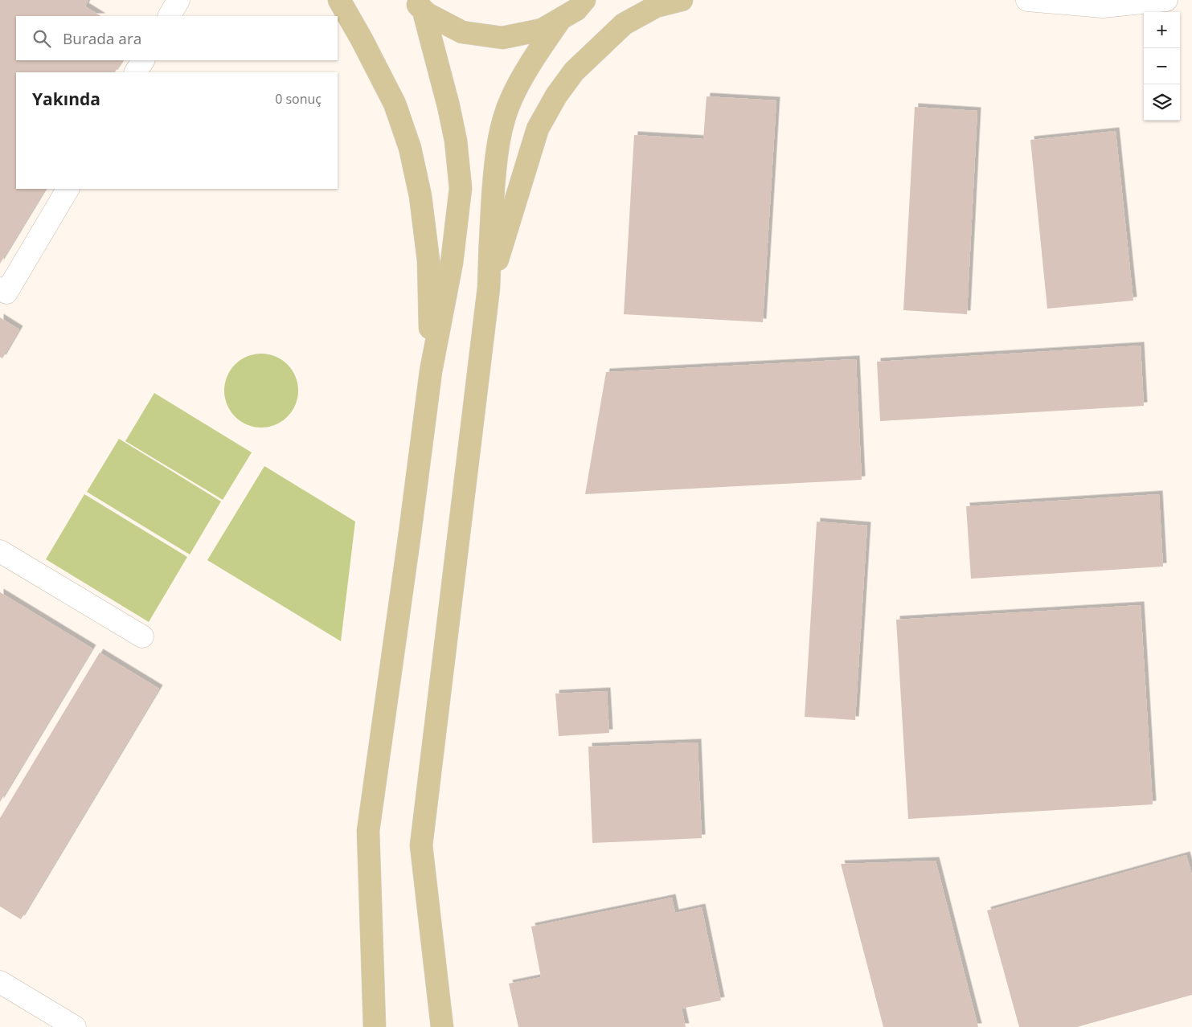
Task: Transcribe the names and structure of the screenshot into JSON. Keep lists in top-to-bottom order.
{
  "page": {
    "map_buttons": ["+", "−"],
    "search": "Burada ara",
    "heading": ["Yakında", "0 sonuç"]
  }
}
